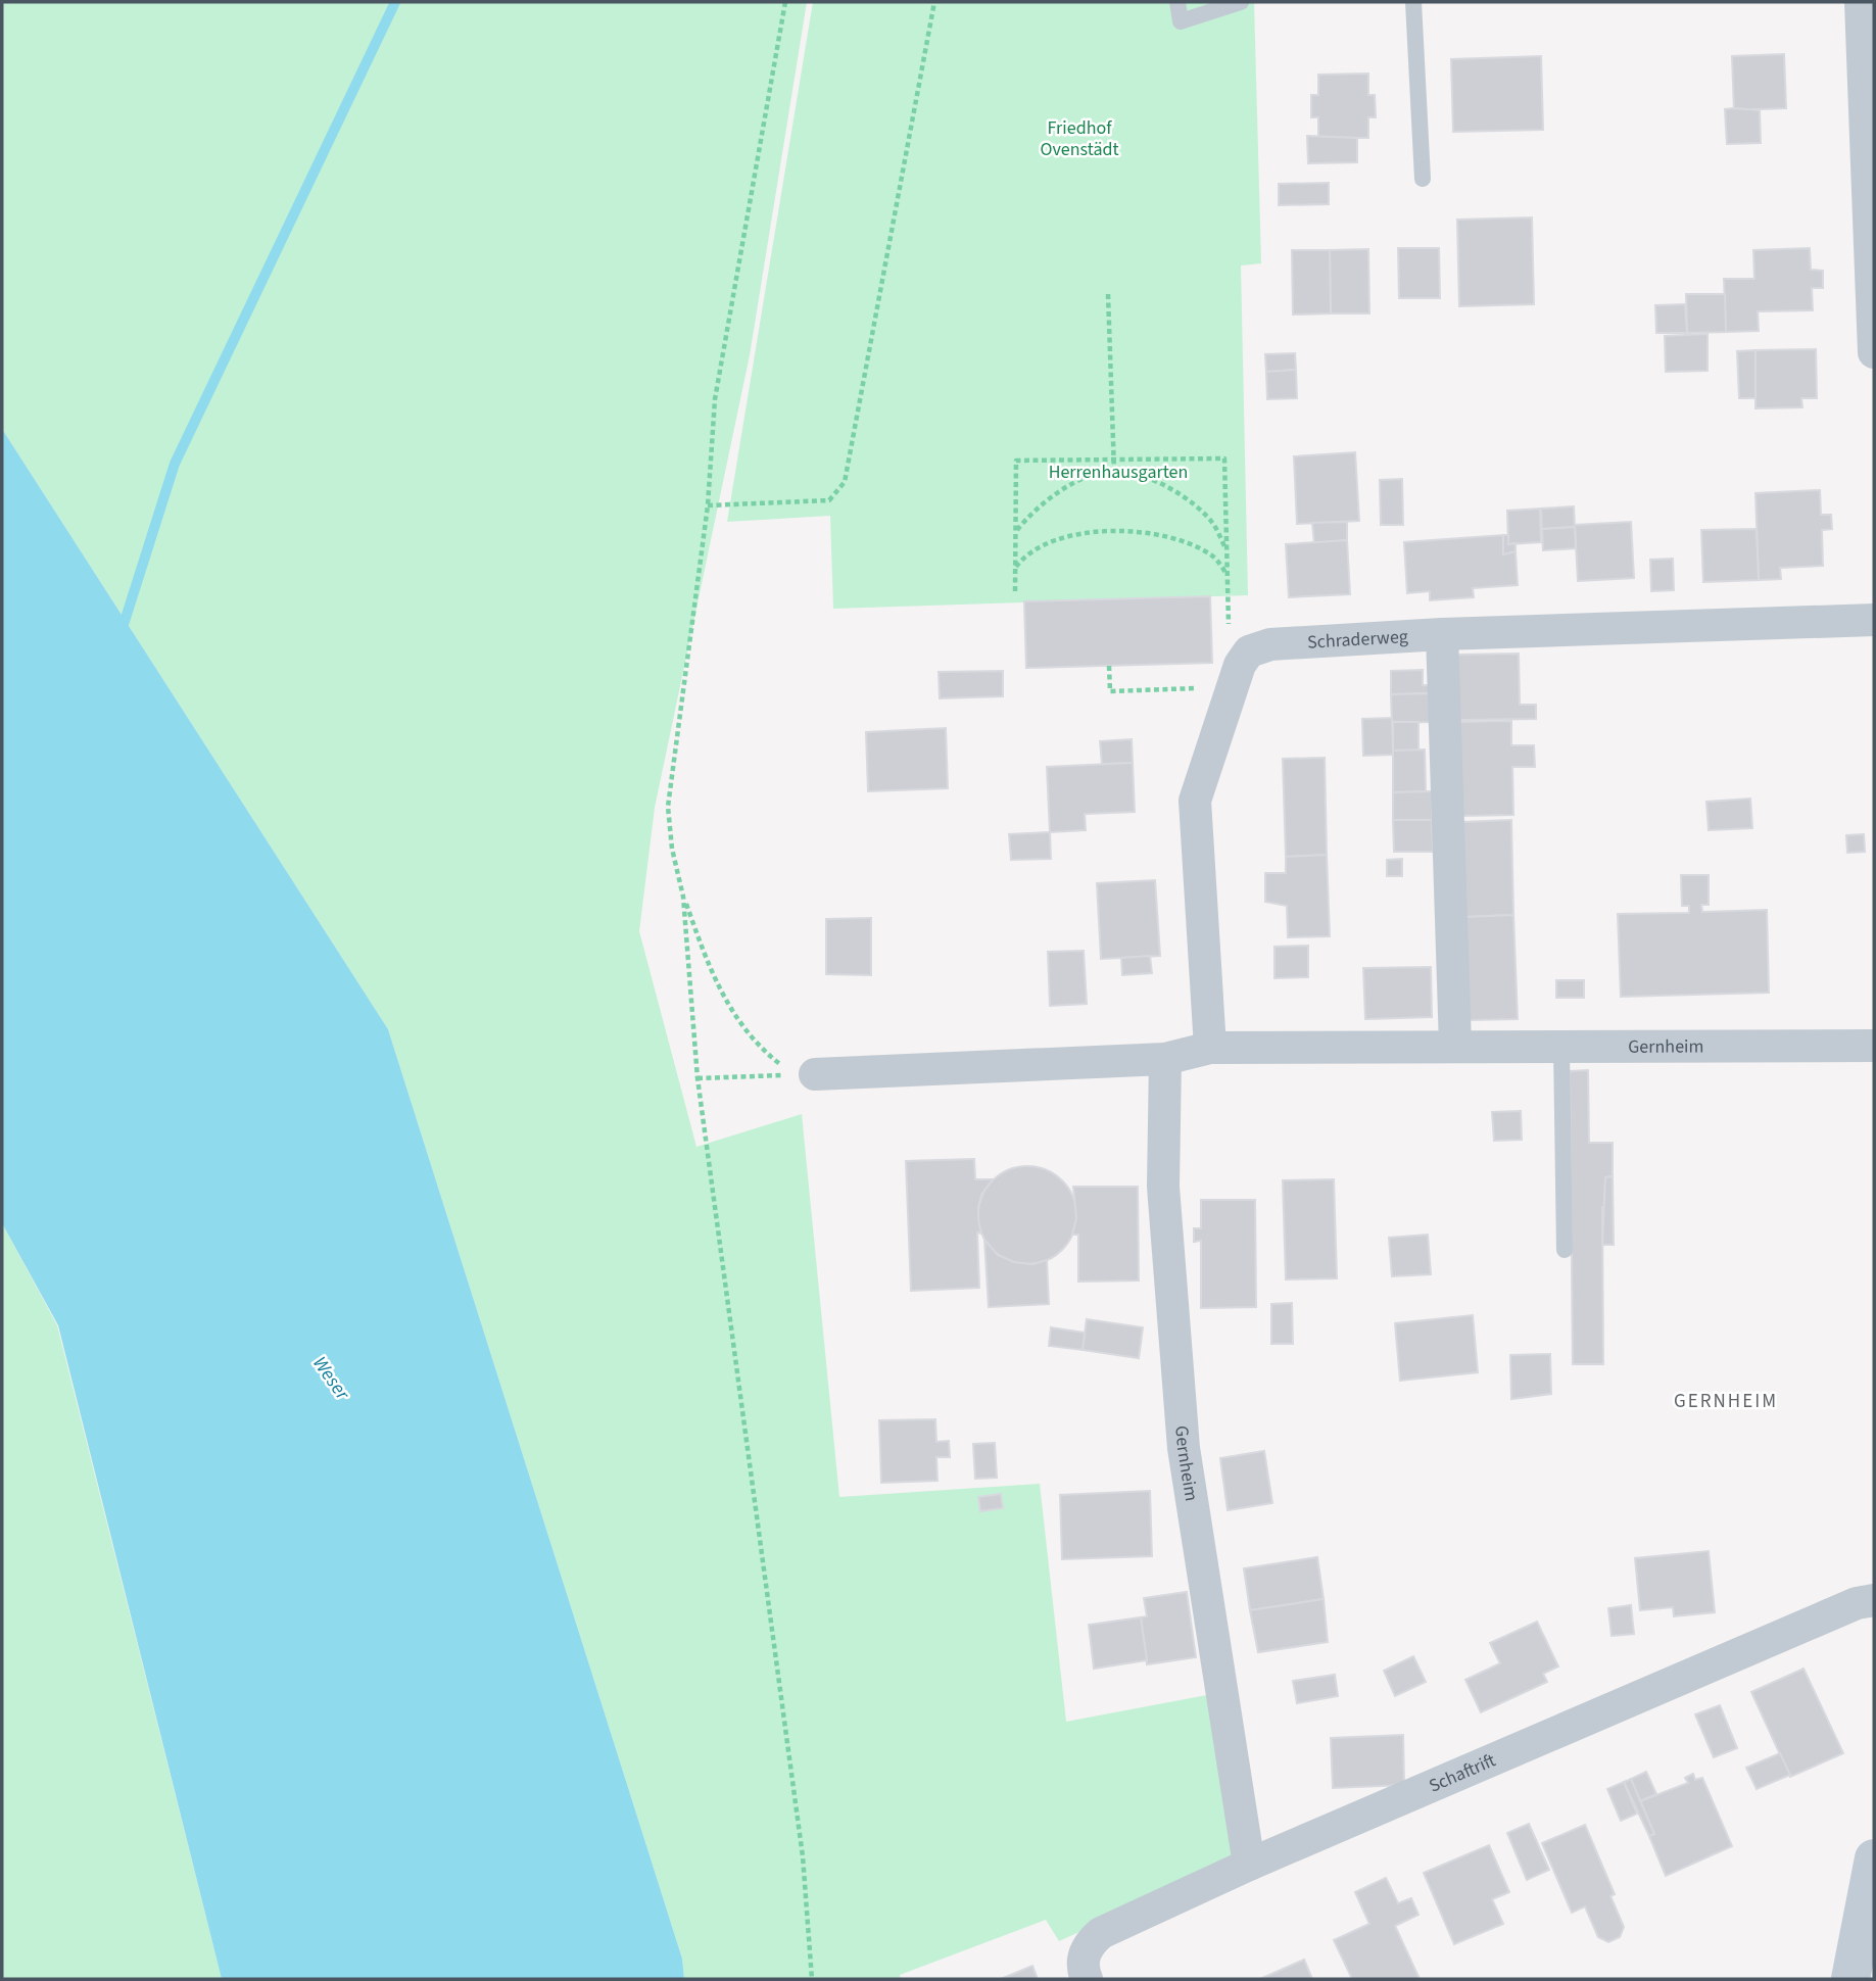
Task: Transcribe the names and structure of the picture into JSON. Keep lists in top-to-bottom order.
{
  "streets": {
    "street": ["Schraderweg", "Gernheim", "Schaftrift"]
  },
  "crossings": [
    ["Gernheim", "Schaftrift"]
  ],
  "districts": ["GERNHEIM"],
  "water": ["Weser"],
  "parks": ["Friedhof Ovenstädt", "Herrenhausgarten"]
}
